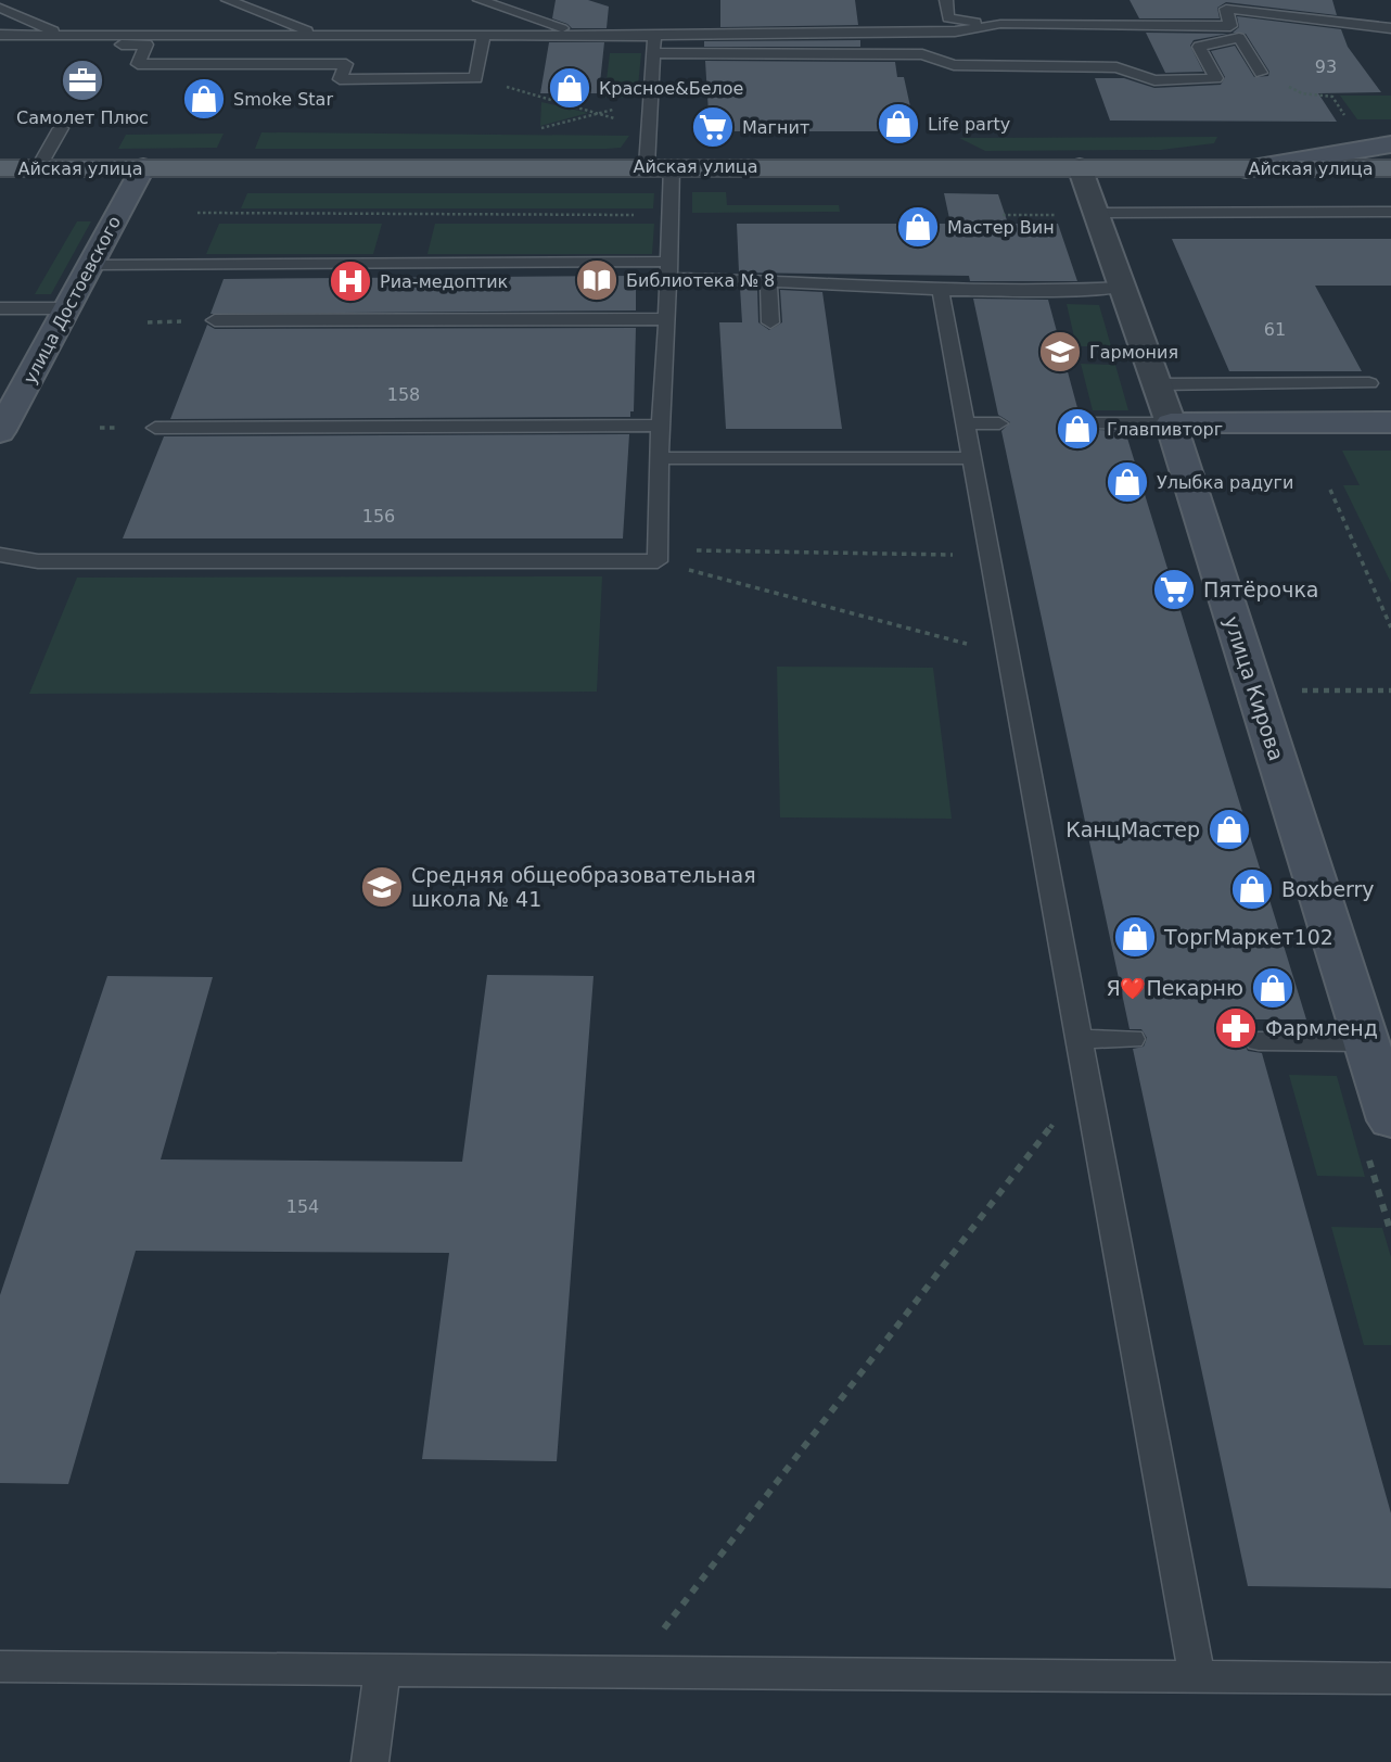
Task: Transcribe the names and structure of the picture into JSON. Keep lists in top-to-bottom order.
{
  "streets": {
    "main road": ["Айская улица"],
    "street": ["улица Достоевского", "улица Кирова"]
  },
  "crossings": [
    ["Айская улица", "улица Достоевского"]
  ],
  "places": {
    "office": ["Самолет Плюс"],
    "shop": [
      "Красное&Белое",
      "Smoke Star",
      "Life party",
      "Мастер Вин",
      "Главпивторг",
      "Улыбка радуги",
      "КанцМастер",
      "Boxberry",
      "ТоргМаркет102",
      "Я❤️Пекарню"
    ],
    "supermarket": ["Магнит", "Пятёрочка"],
    "library": ["Библиотека № 8"],
    "hospital": ["Риа-медоптик"],
    "school or university": ["Гармония", "Средняя общеобразовательная школа № 41"],
    "pharmacy": ["Фармленд"]
  },
  "house_numbers": [
    "93",
    "61",
    "158",
    "156",
    "154"
  ]
}
